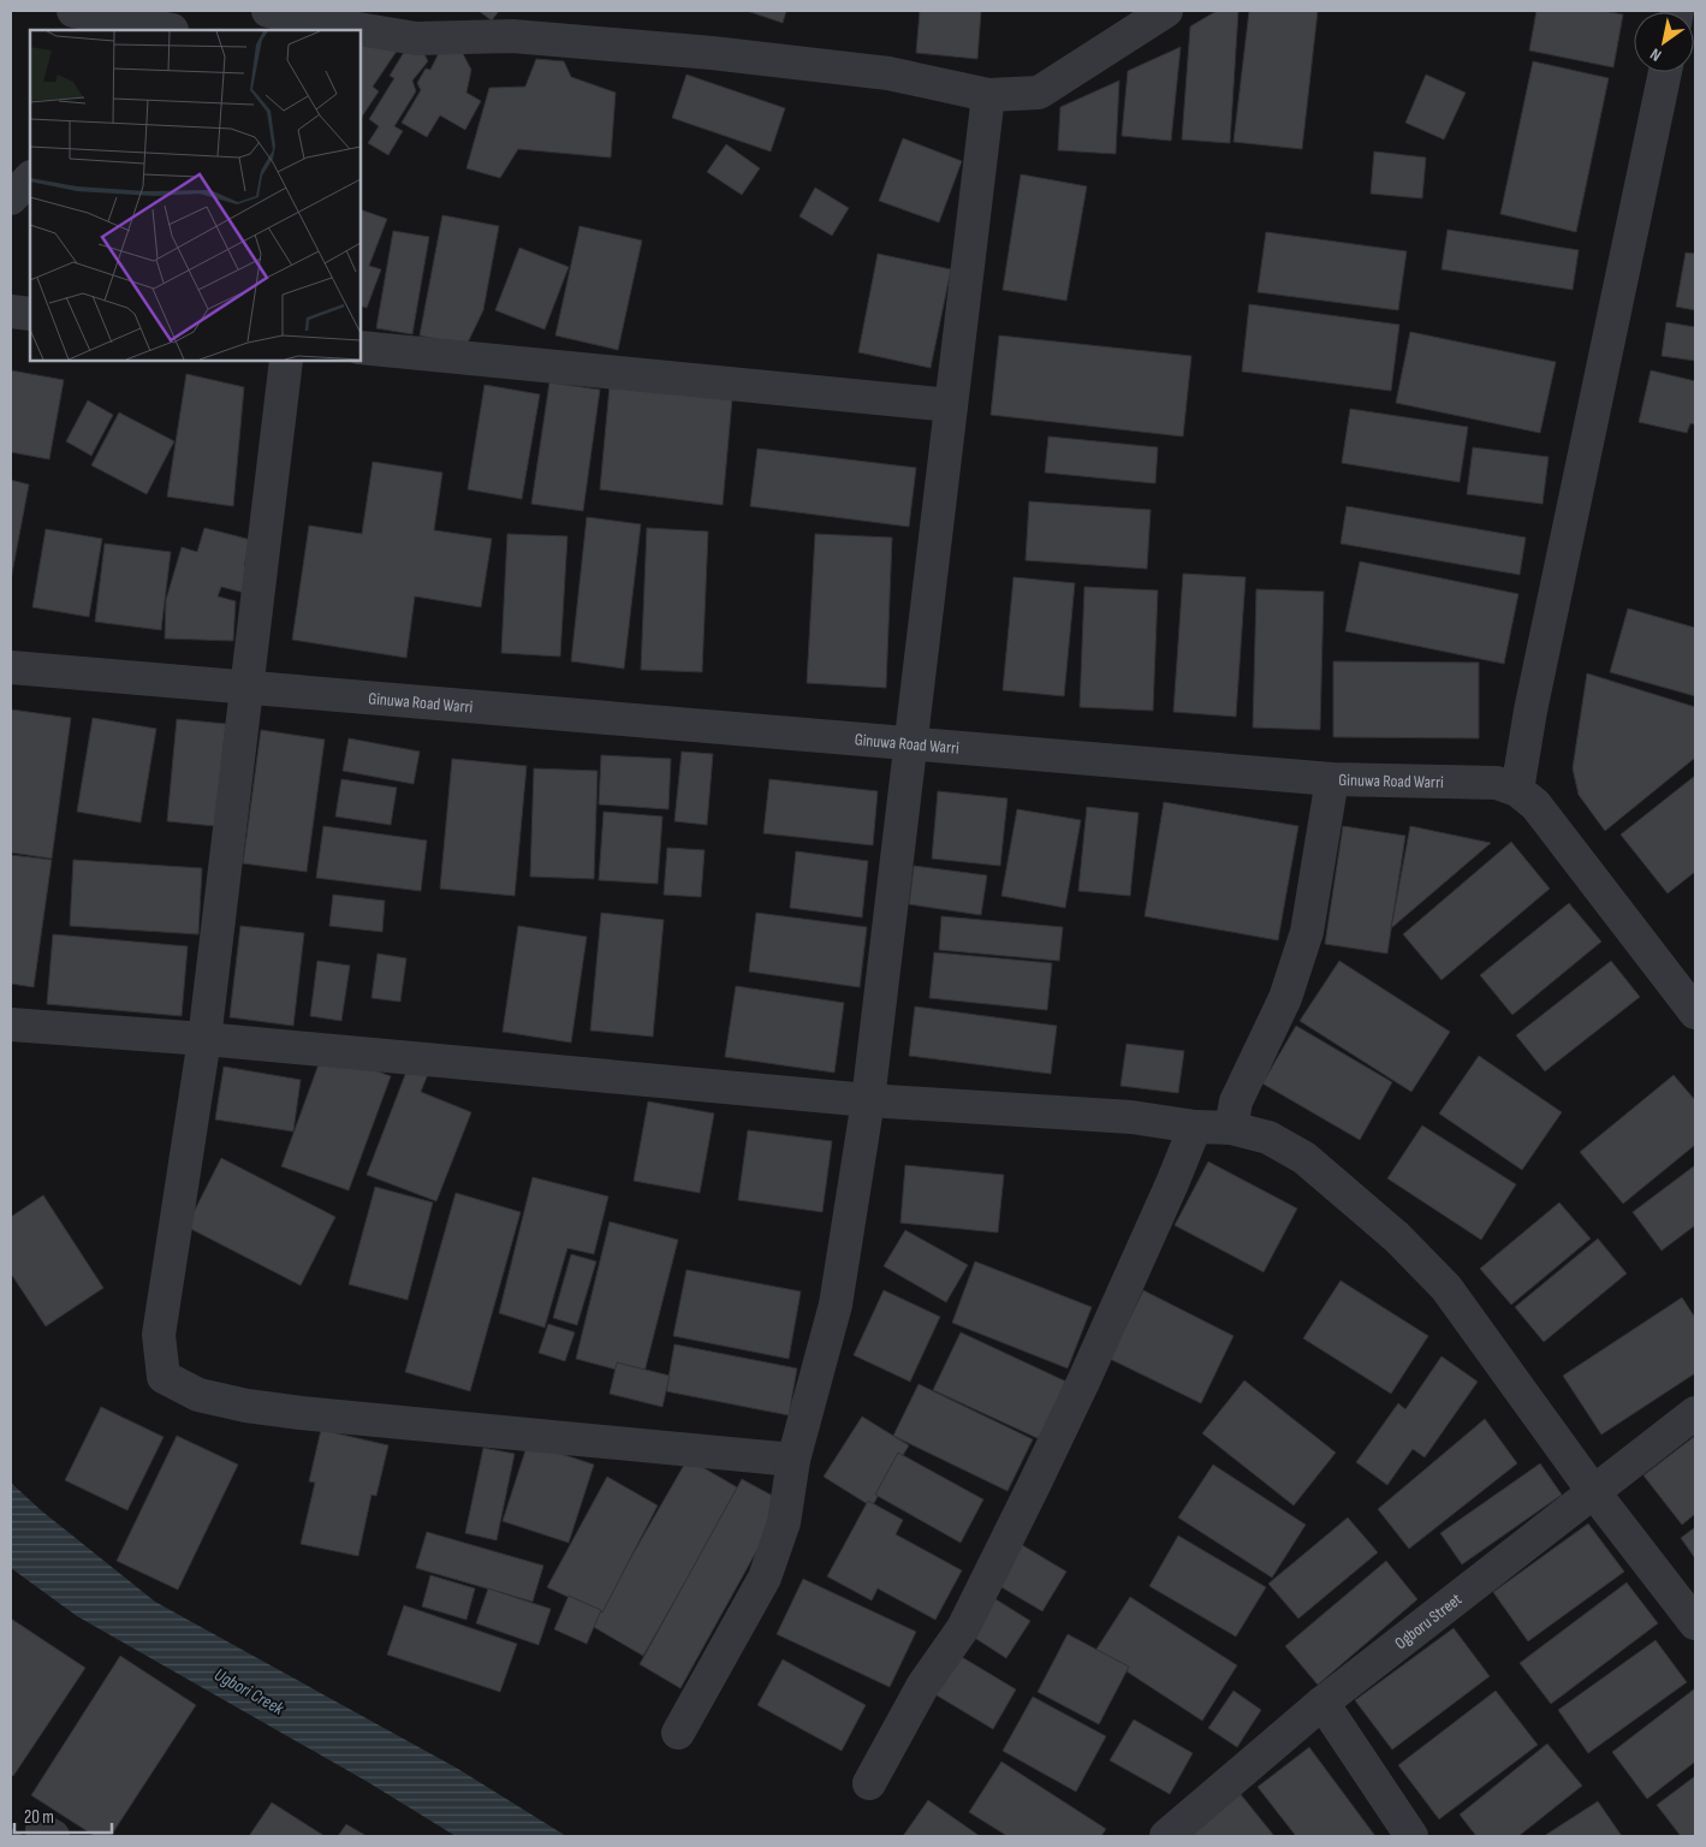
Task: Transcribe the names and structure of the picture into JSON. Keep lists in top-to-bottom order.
{
  "streets": {
    "street": ["Ginuwa Road Warri", "Ogboru Street"]
  },
  "water": ["Ugbori Creek"],
  "scale_bar": "20 m",
  "north": "bottom left"
}
